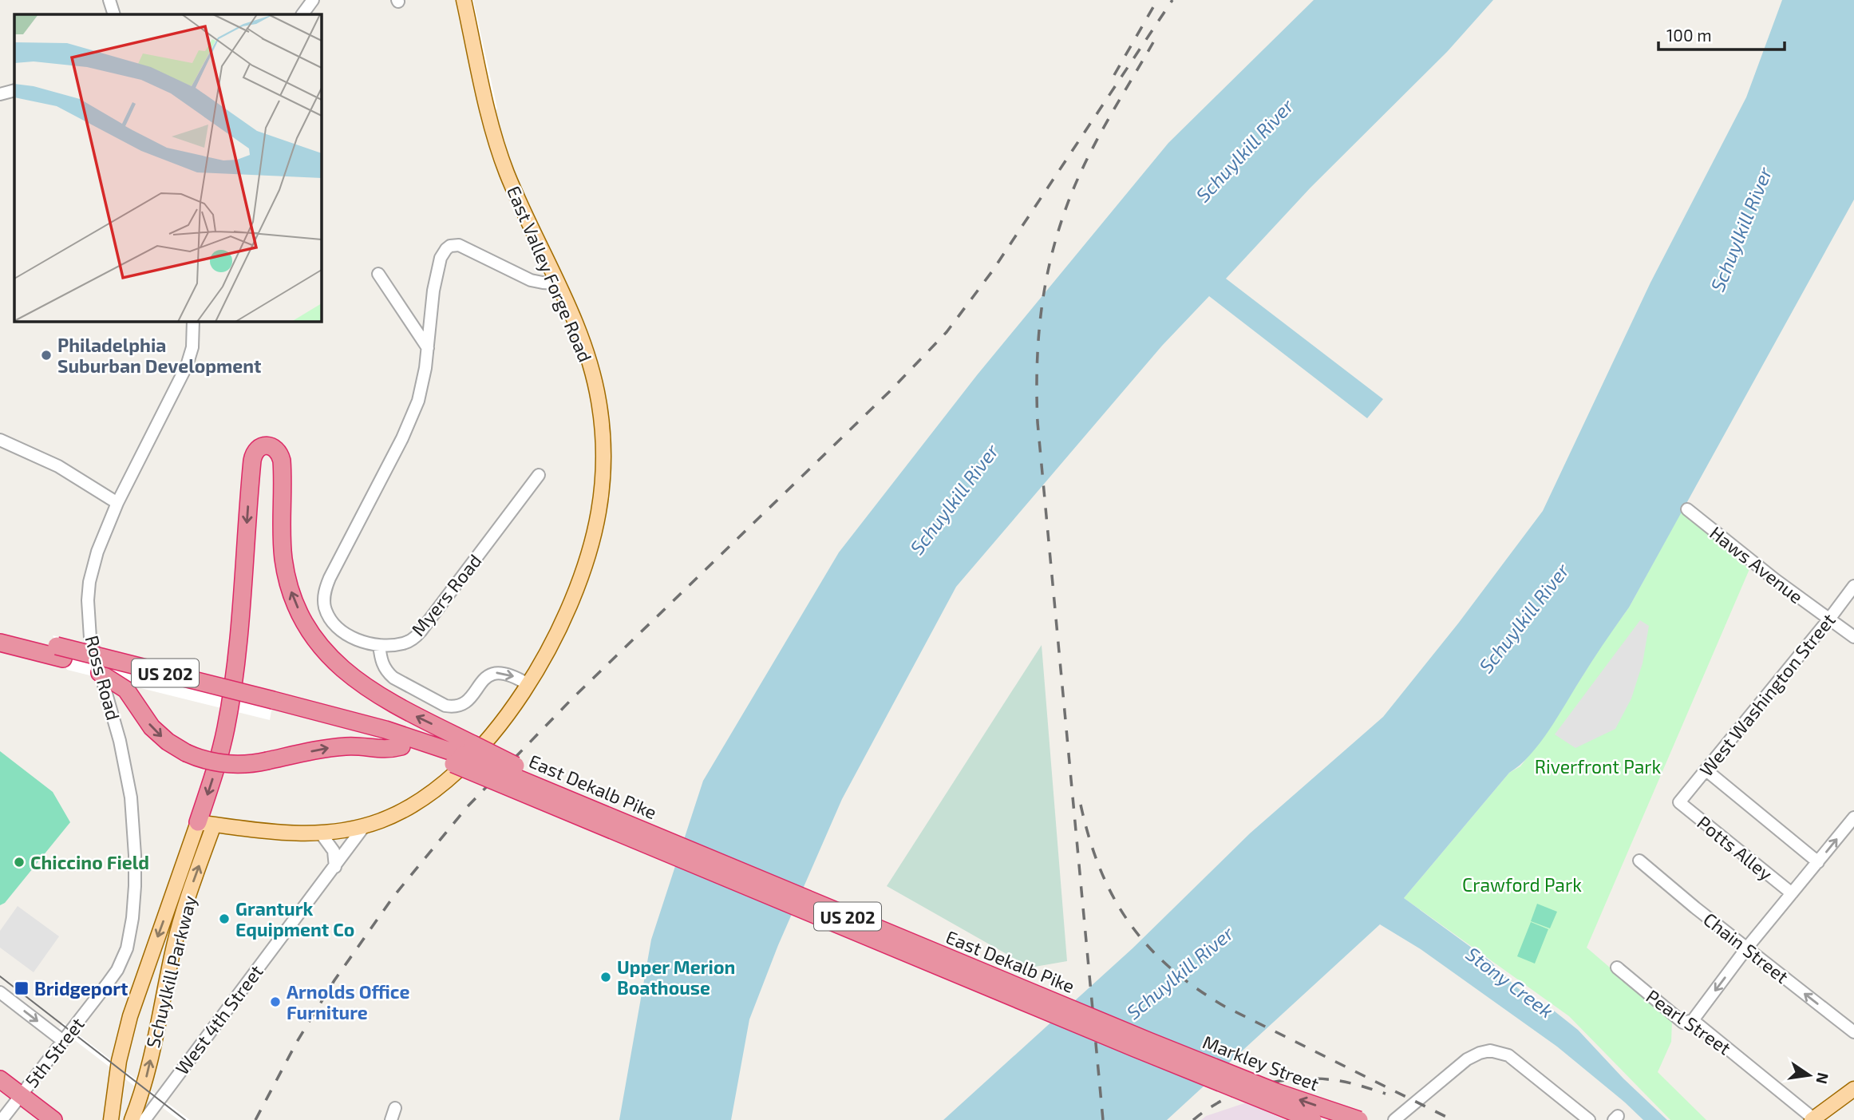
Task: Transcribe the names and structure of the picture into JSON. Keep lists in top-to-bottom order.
{
  "streets": {
    "highway": ["US 202", "East Dekalb Pike", "Markley Street"],
    "main road": ["East Valley Forge Road", "Schuylkill Parkway"],
    "street": [
      "Haws Avenue",
      "Myers Road",
      "Ross Road",
      "West Washington Street",
      "Potts Alley",
      "Chain Street",
      "West 4th Street",
      "Pearl Street",
      "5th Street"
    ]
  },
  "crossings": [
    ["East Valley Forge Road", "Schuylkill Parkway"],
    ["East Valley Forge Road", "West 4th Street"],
    ["Haws Avenue", "West Washington Street"],
    ["Ross Road", "5th Street"],
    ["West Washington Street", "Potts Alley"],
    ["East Dekalb Pike", "Markley Street"]
  ],
  "one_way": ["Chain Street"],
  "water": ["Schuylkill River", "Stony Creek"],
  "parks": ["Riverfront Park", "Crawford Park"],
  "places": {
    "other": [
      "Philadelphia Suburban Development",
      "Chiccino Field",
      "Granturk Equipment Co",
      "Upper Merion Boathouse",
      "Arnolds Office Furniture"
    ],
    "transit": ["Bridgeport"]
  },
  "scale_bar": "100 m",
  "north": "right"
}
